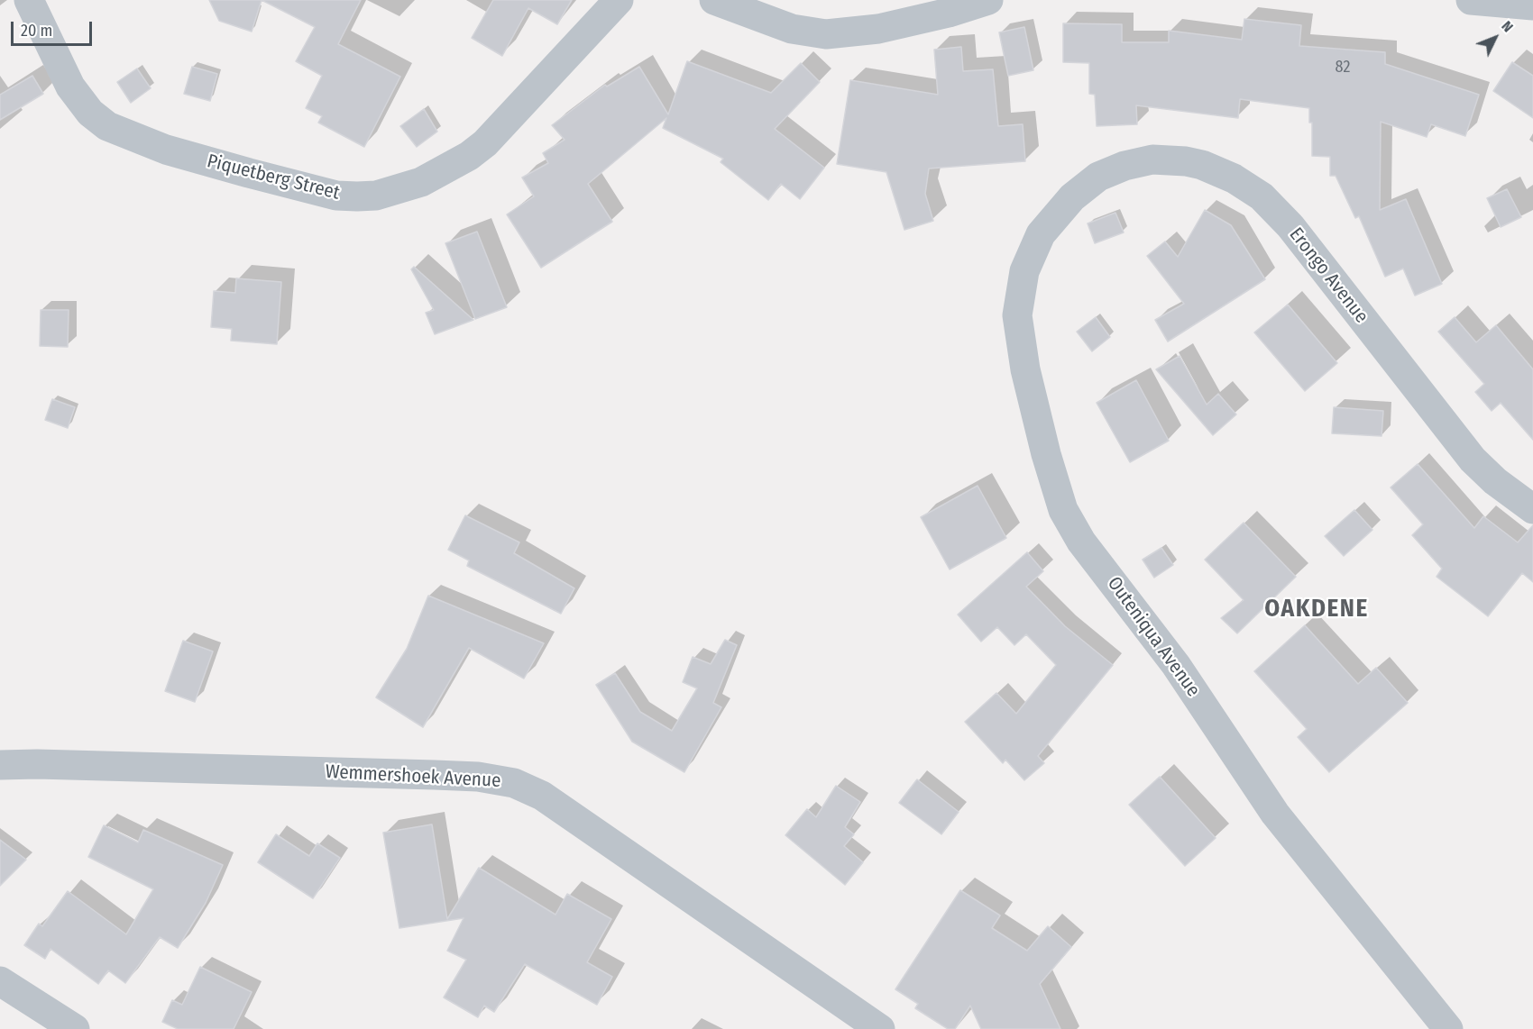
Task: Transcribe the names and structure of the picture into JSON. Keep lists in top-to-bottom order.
{
  "streets": {
    "street": [
      "Piquetberg Street",
      "Erongo Avenue",
      "Outeniqua Avenue",
      "Wemmershoek Avenue"
    ]
  },
  "crossings": [
    ["Erongo Avenue", "Outeniqua Avenue"]
  ],
  "districts": ["OAKDENE"],
  "house_numbers": ["82"],
  "scale_bar": "20 m",
  "north": "top right"
}
